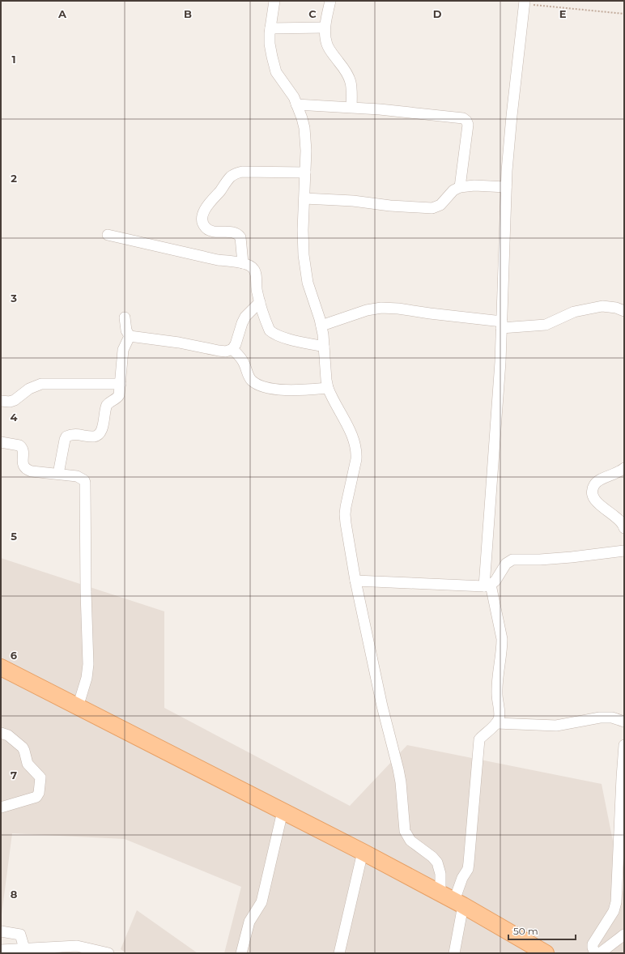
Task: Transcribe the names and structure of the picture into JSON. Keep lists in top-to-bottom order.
{
  "scale_bar": "50 m",
  "grid": {
    "columns": [
      "A",
      "B",
      "C",
      "D",
      "E"
    ],
    "rows": [
      "1",
      "2",
      "3",
      "4",
      "5",
      "6",
      "7",
      "8"
    ]
  }
}
